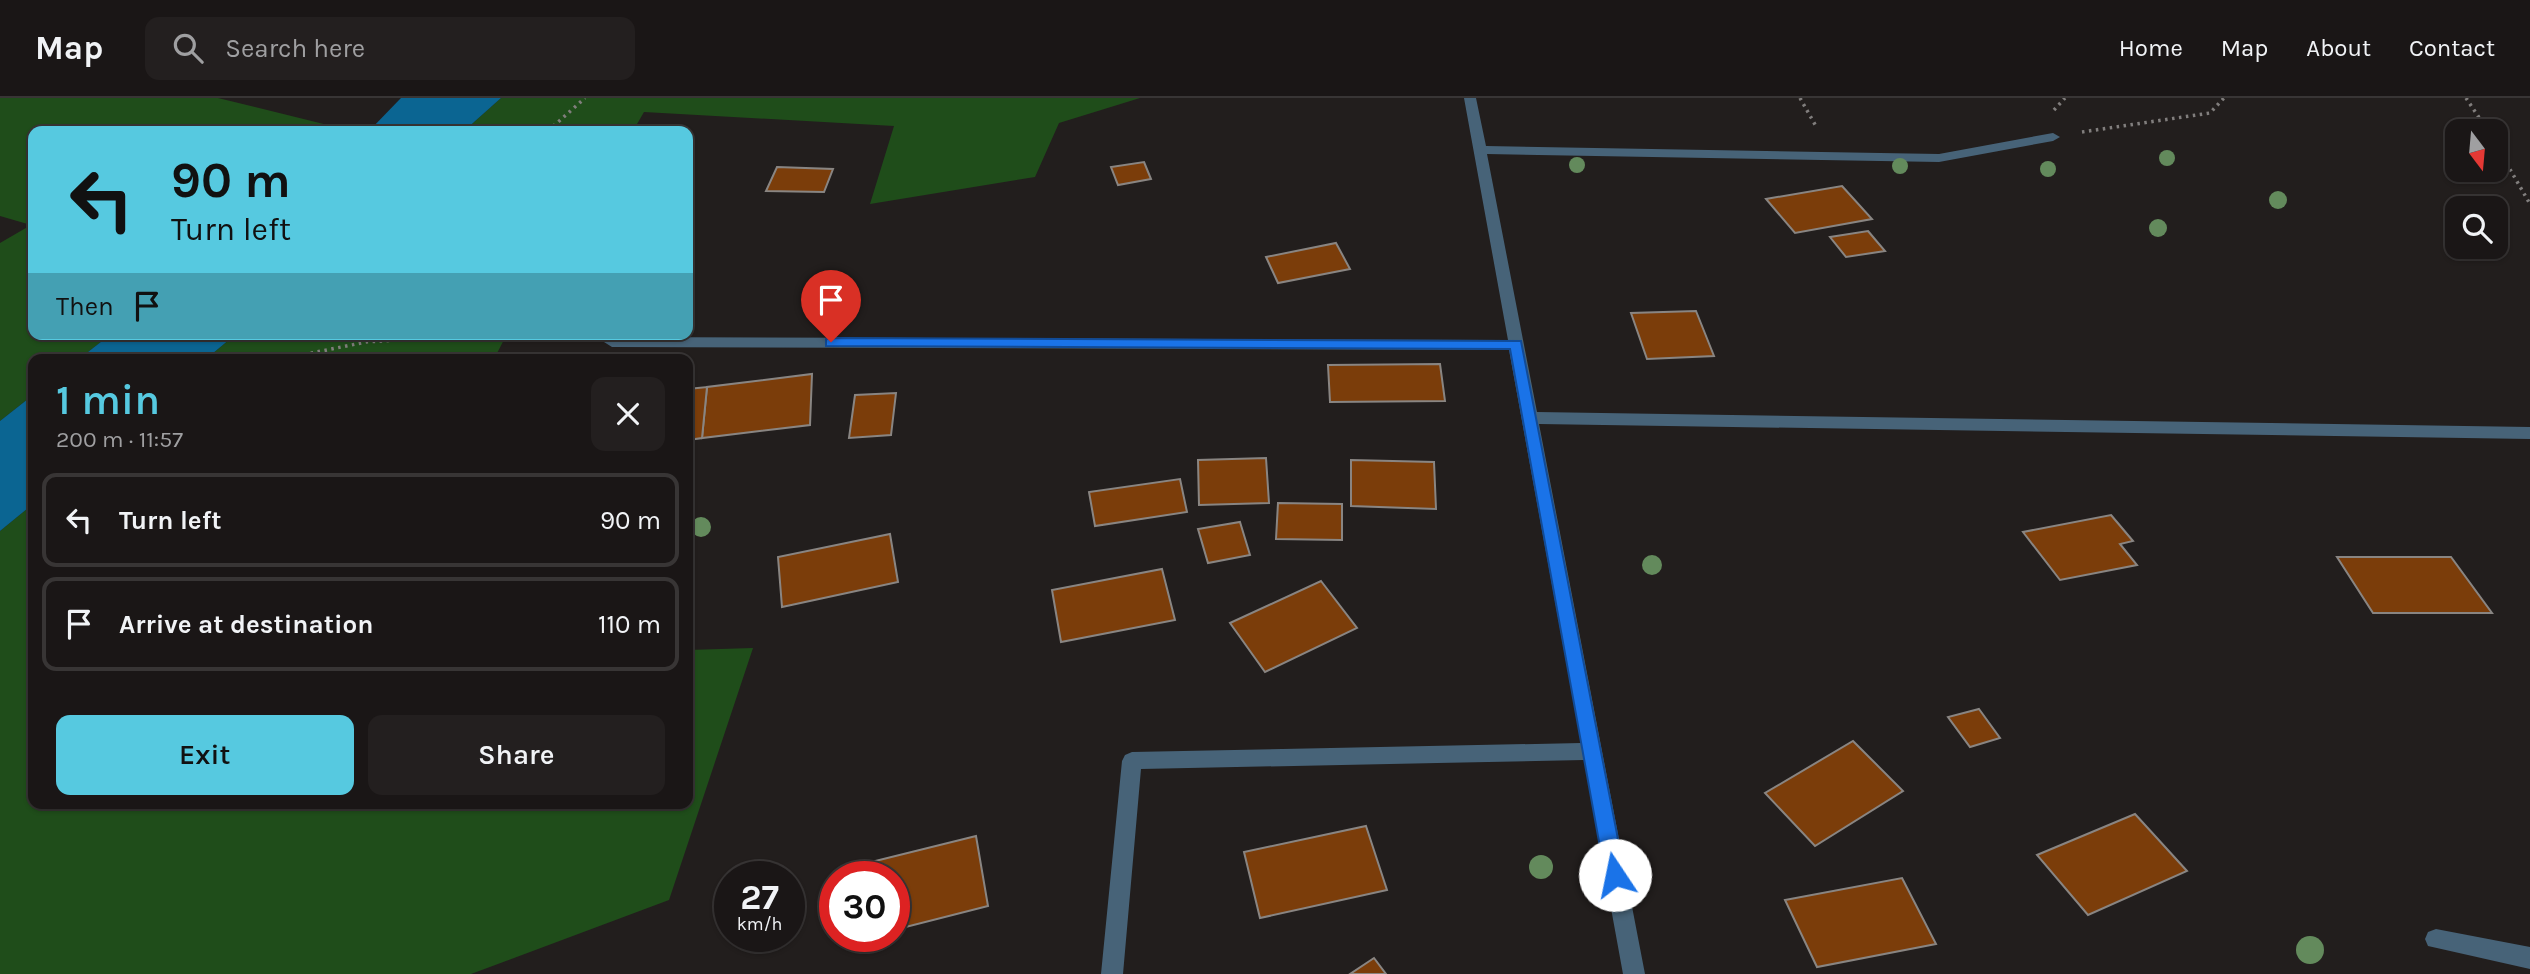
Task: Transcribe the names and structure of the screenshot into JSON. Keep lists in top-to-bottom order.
{
  "north": "bottom",
  "page": {
    "header": "Map",
    "search": "Search here",
    "nav": [
      "Home",
      "Map",
      "About",
      "Contact"
    ],
    "turn": ["90 m", "Turn left"],
    "then": "Then",
    "heading": ["1 min", "200 m · 11:57"],
    "list": [
      {
        "name": "Turn left",
        "value": "90 m"
      },
      {
        "name": "Arrive at destination",
        "value": "110 m"
      }
    ],
    "buttons": ["Exit", "Share"],
    "speed": "27 km/h",
    "limit": "30"
  }
}
